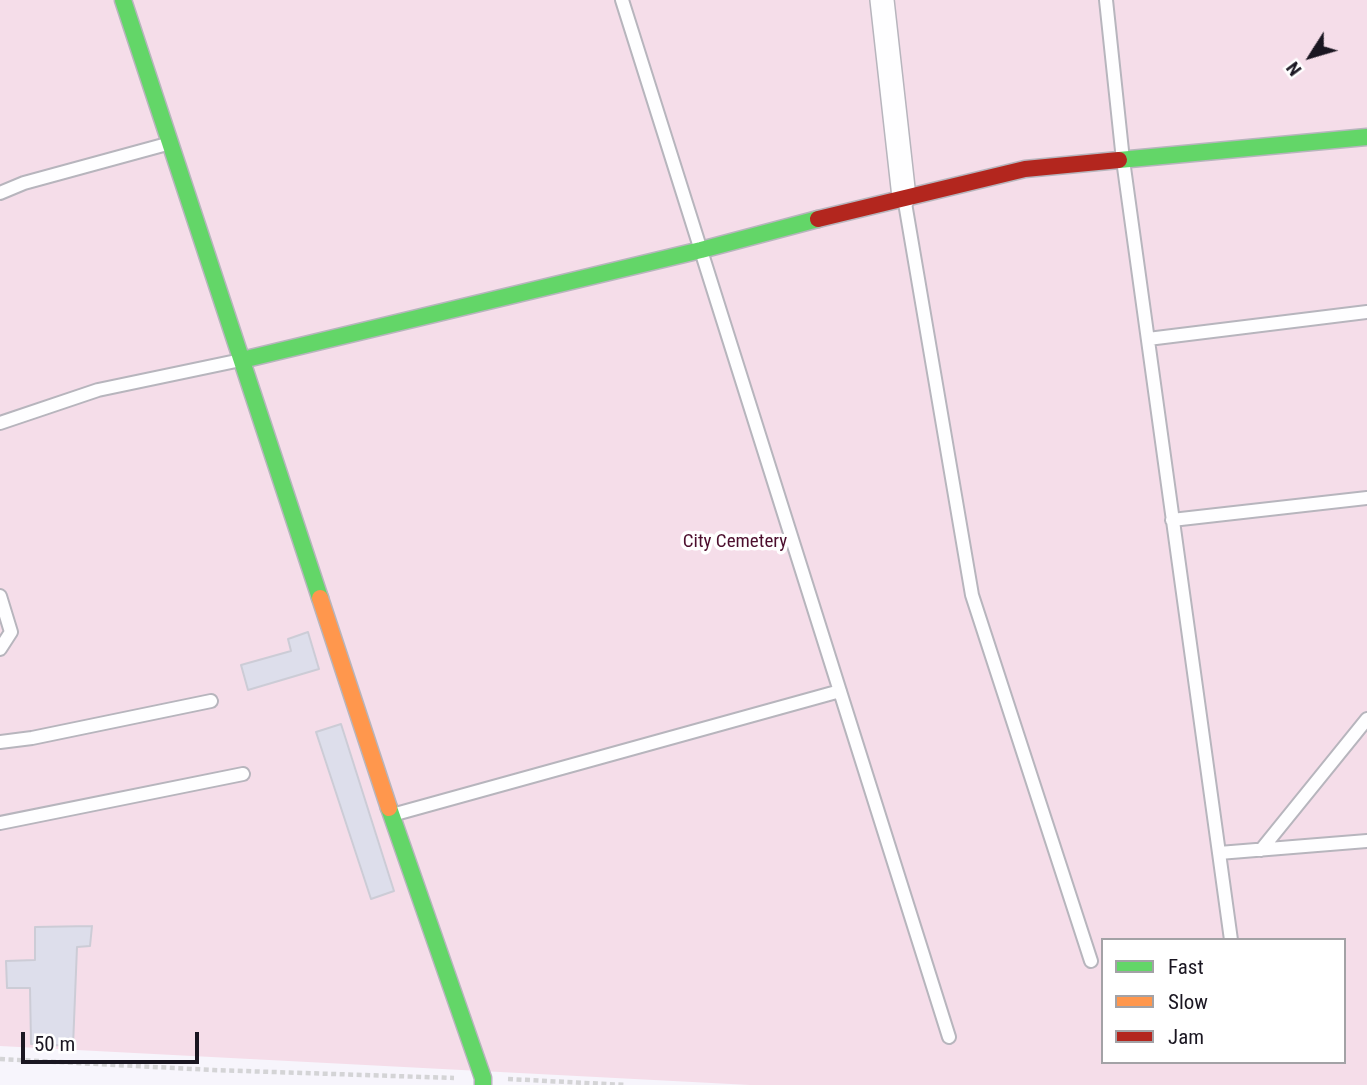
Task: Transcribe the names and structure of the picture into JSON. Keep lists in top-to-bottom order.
{
  "parks": ["City Cemetery"],
  "legend": ["Fast", "Slow", "Jam"],
  "scale_bar": "50 m",
  "north": "bottom left"
}
